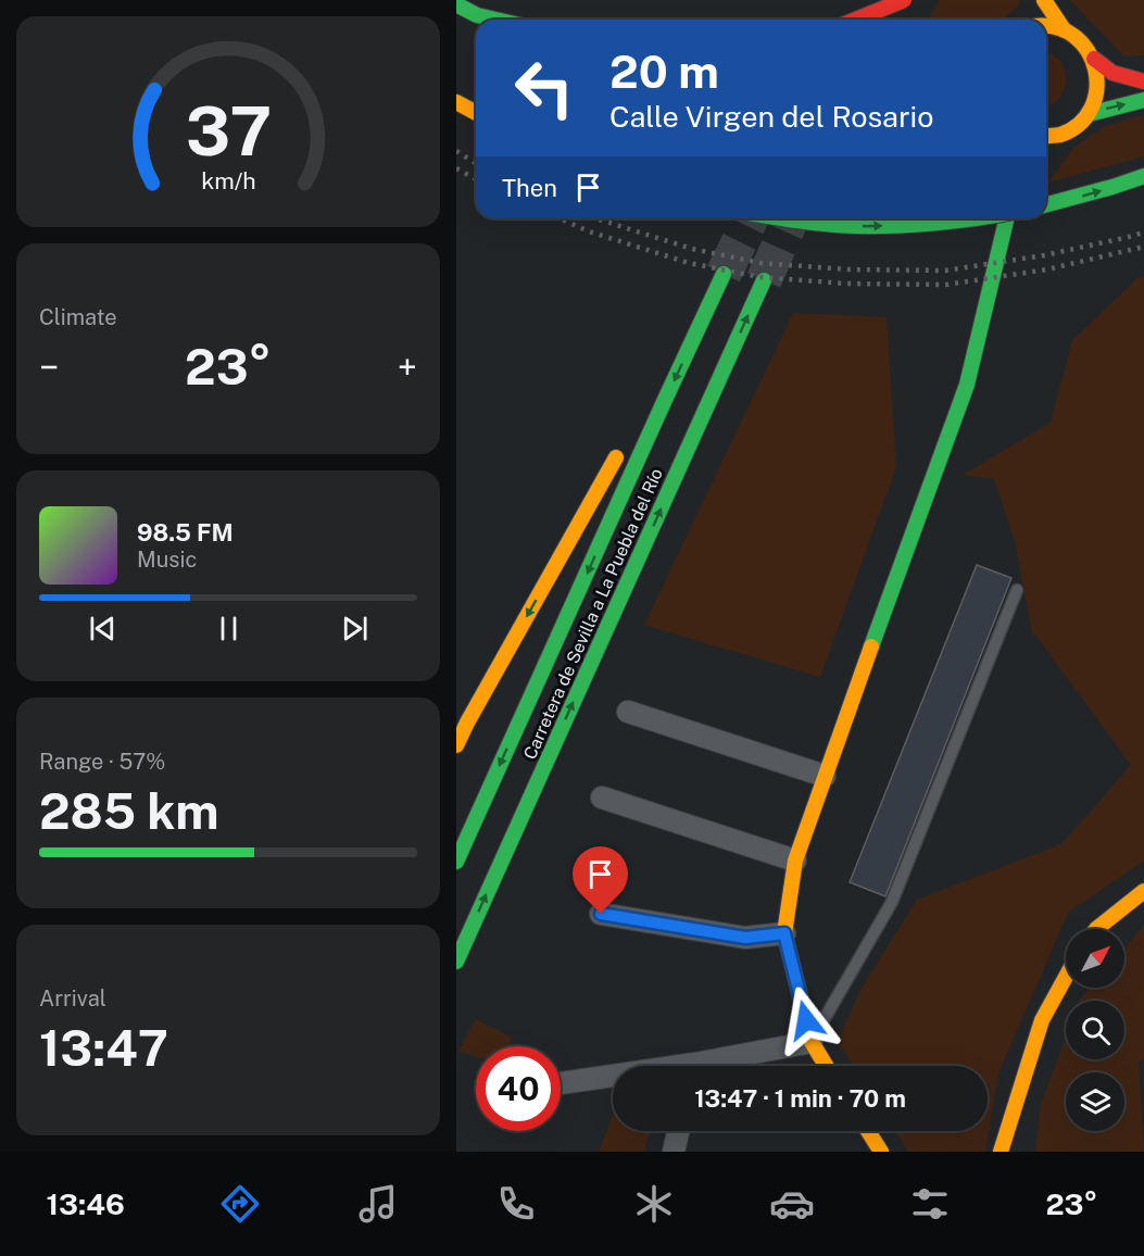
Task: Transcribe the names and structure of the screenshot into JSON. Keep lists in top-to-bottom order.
{
  "streets": {
    "main road": ["Carretera de Sevilla a La Puebla del Río"]
  },
  "north": "top right",
  "page": {
    "turn": ["20 m", "Calle Virgen del Rosario"],
    "then": "Then",
    "tile": [
      "Climate",
      ["Range · 57%", "285 km"],
      ["Arrival", "13:47"]
    ],
    "heat": ["−", "23°", "+"],
    "song": ["98.5 FM", "Music"],
    "limit": "40",
    "trip": "13:47 · 1 min · 70 m",
    "tabs": ["13:46", "23°"],
    "gauge": ["37", "km/h"]
  }
}
